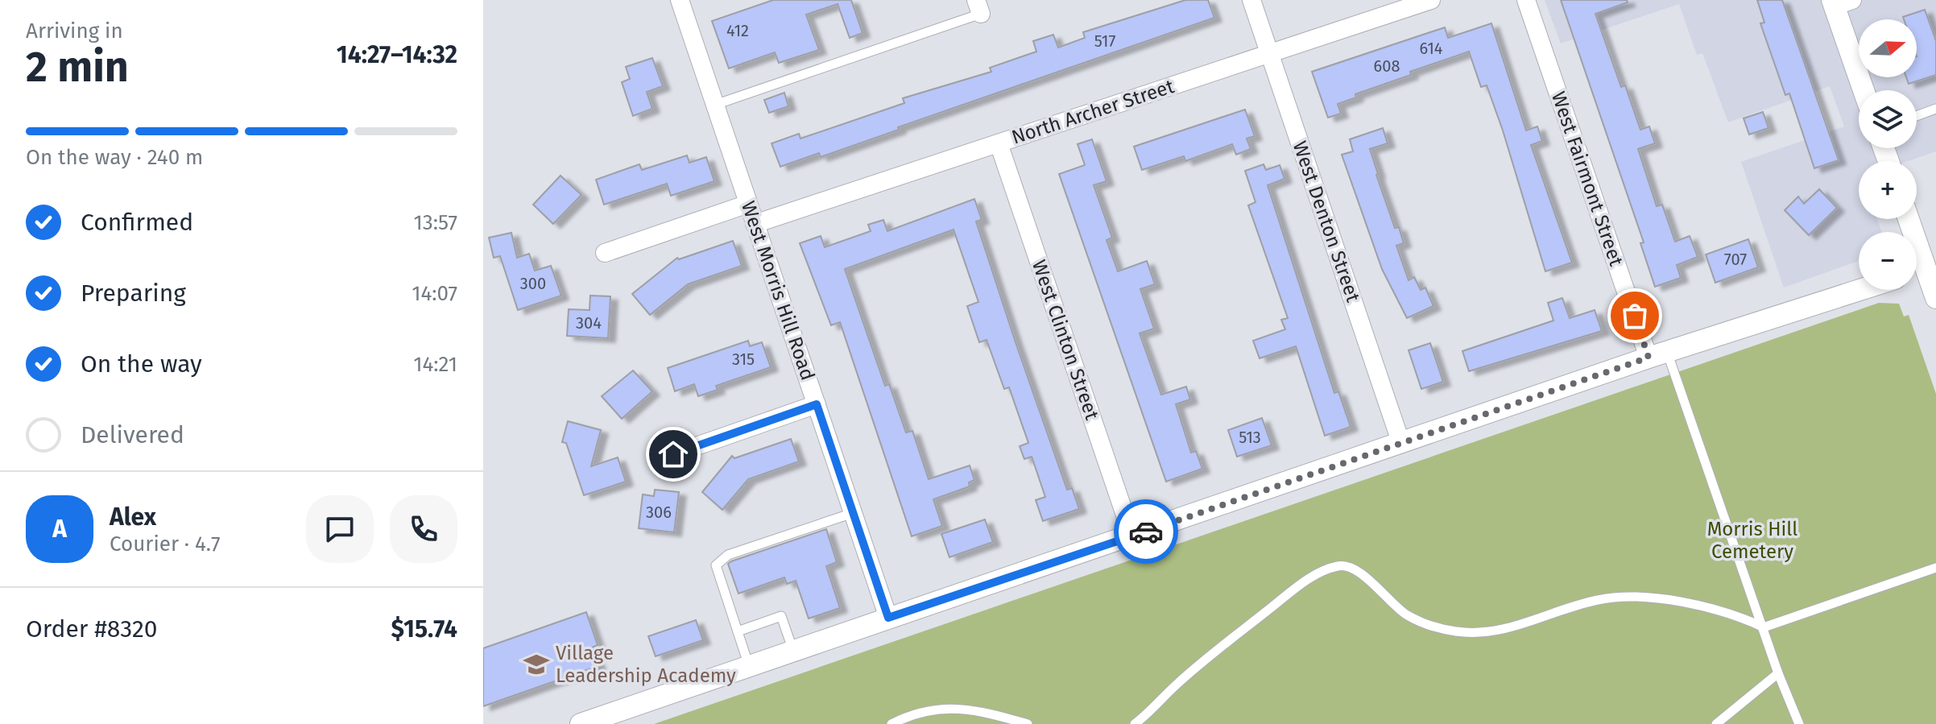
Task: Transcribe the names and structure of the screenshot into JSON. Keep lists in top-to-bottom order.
{
  "streets": {
    "street": [
      "North Archer Street",
      "West Fairmont Street",
      "West Denton Street",
      "West Morris Hill Road",
      "West Clinton Street"
    ]
  },
  "crossings": [
    ["North Archer Street", "West Denton Street"],
    ["North Archer Street", "West Morris Hill Road"],
    ["North Archer Street", "West Clinton Street"]
  ],
  "parks": ["Morris Hill Cemetery"],
  "places": {
    "school or university": ["Village Leadership Academy"]
  },
  "house_numbers": [
    "412",
    "517",
    "614",
    "608",
    "707",
    "300",
    "304",
    "315",
    "513",
    "306"
  ],
  "north": "right",
  "page": {
    "heading": ["2 min", "Arriving in", "14:27–14:32"],
    "panel": [
      "Alex",
      "Courier · 4.7",
      "Order #8320",
      "$15.74"
    ],
    "map_buttons": ["+", "−"],
    "bar": "On the way · 240 m",
    "list": [
      ["Confirmed", "13:57"],
      ["Preparing", "14:07"],
      ["On the way", "14:21"],
      "Delivered"
    ],
    "round": "A"
  }
}
